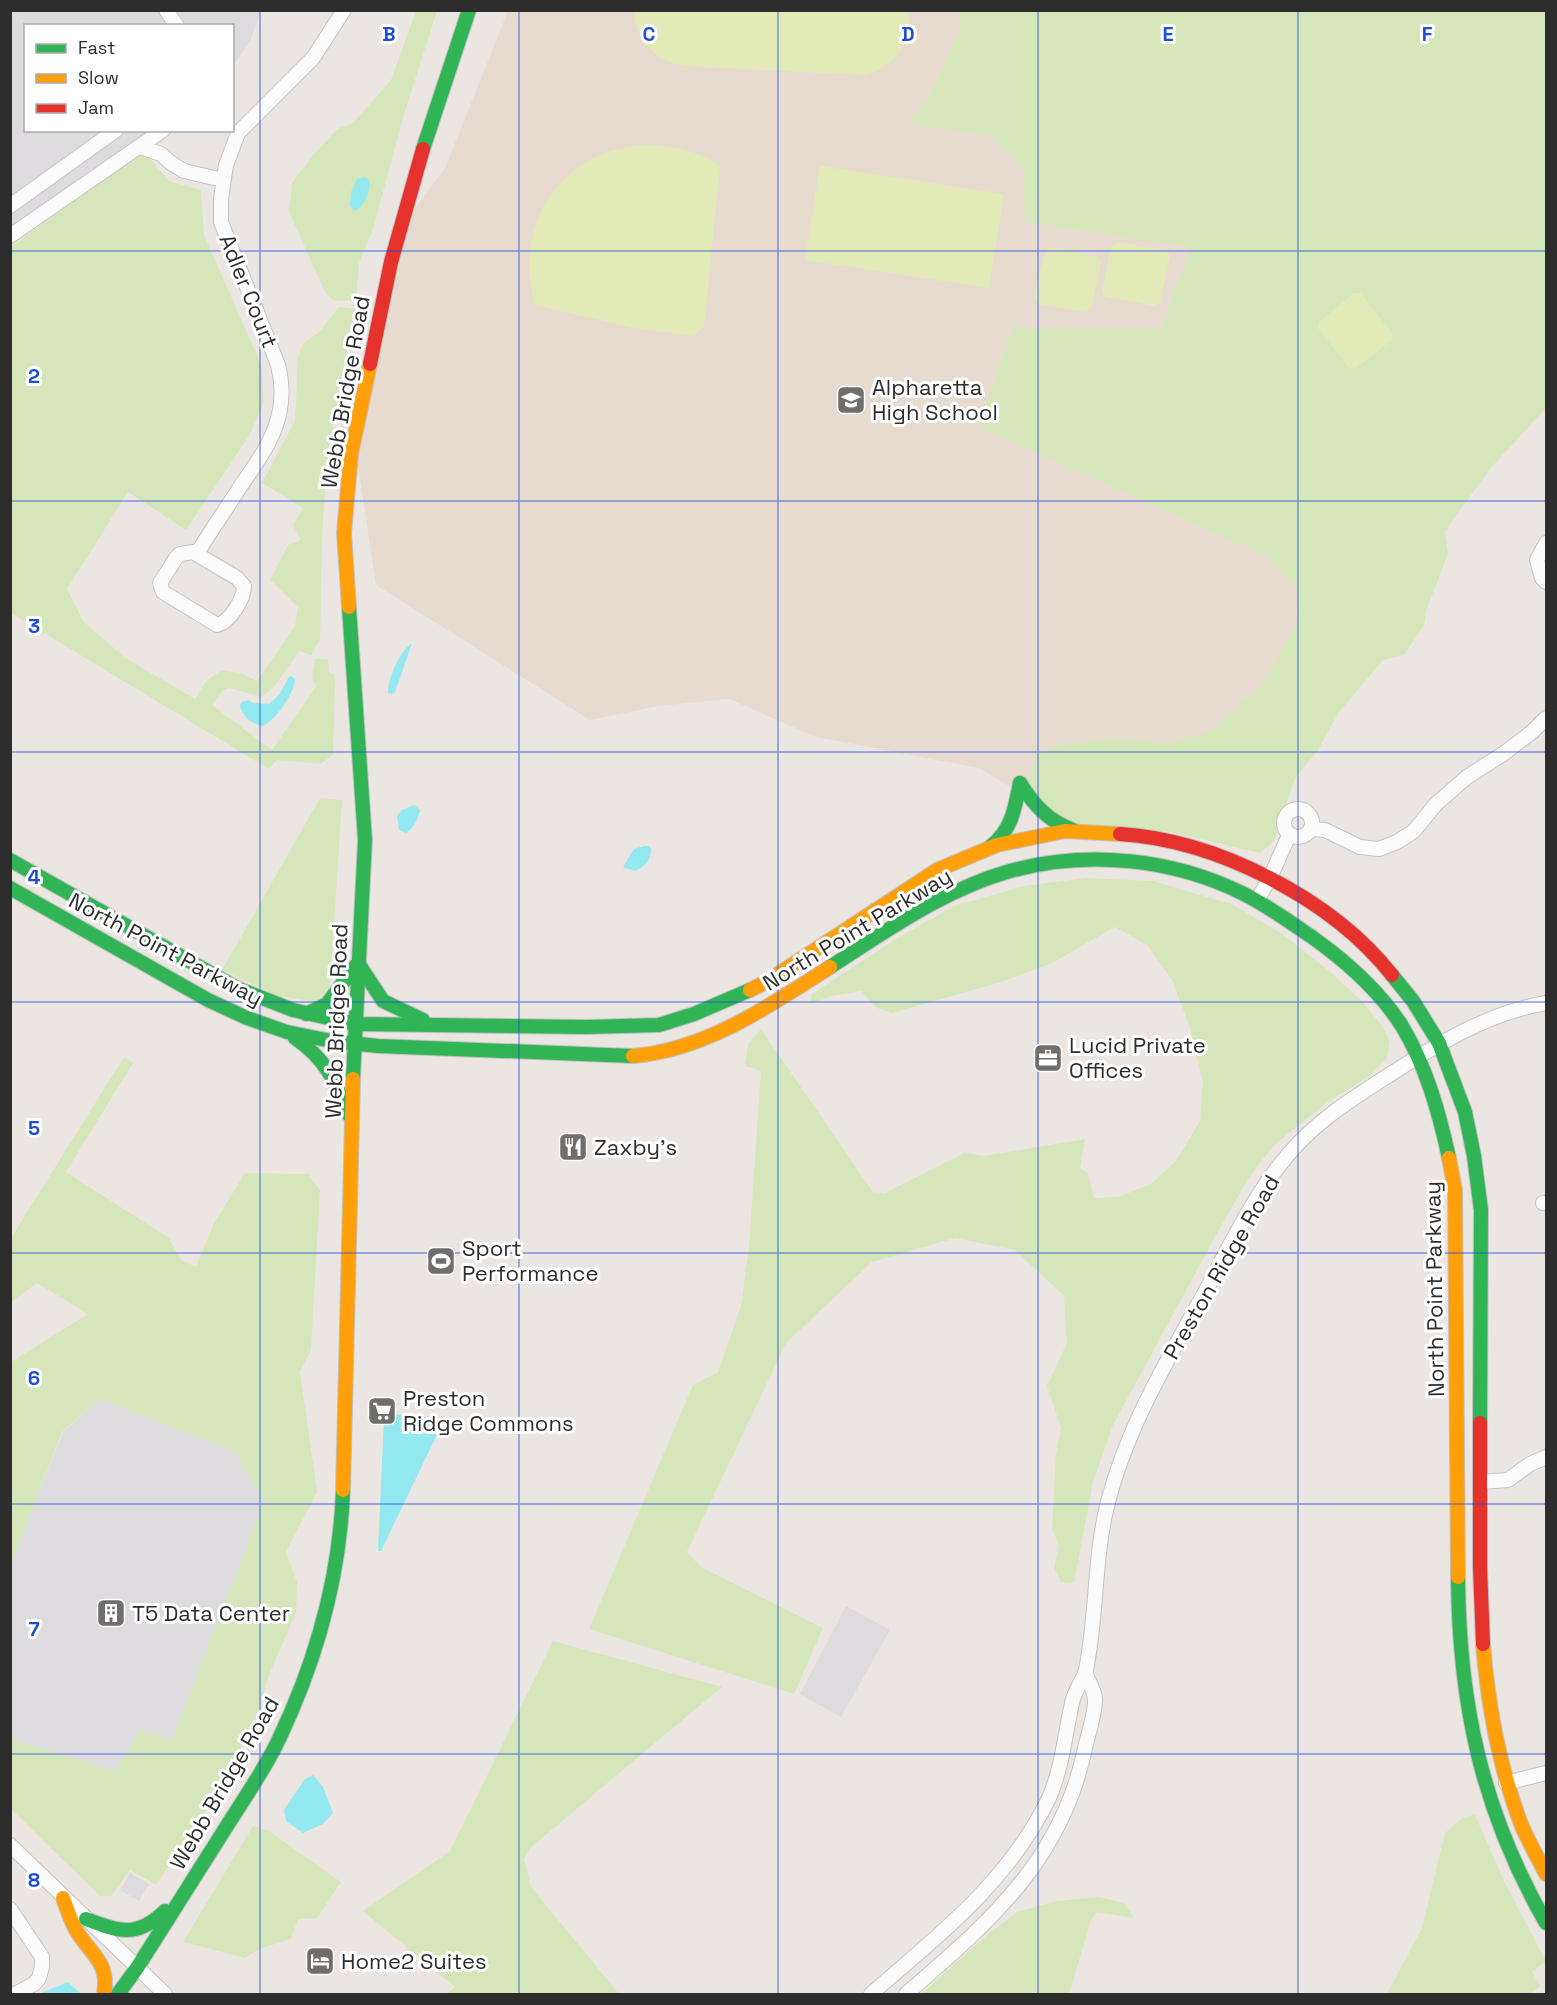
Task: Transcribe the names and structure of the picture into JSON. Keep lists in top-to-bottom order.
{
  "streets": {
    "street": [
      "Adler Court",
      "Webb Bridge Road",
      "North Point Parkway",
      "Preston Ridge Road"
    ]
  },
  "crossings": [
    ["Webb Bridge Road", "North Point Parkway"],
    ["North Point Parkway", "Preston Ridge Road"]
  ],
  "places": {
    "school or university": ["Alpharetta High School"],
    "office": ["Lucid Private Offices"],
    "restaurant": ["Zaxby's"],
    "sports": ["Sport Performance"],
    "supermarket": ["Preston Ridge Commons"],
    "building": ["T5 Data Center"],
    "hotel": ["Home2 Suites"]
  },
  "legend": ["Fast", "Slow", "Jam"],
  "grid": {
    "columns": [
      "B",
      "C",
      "D",
      "E",
      "F"
    ],
    "rows": [
      "2",
      "3",
      "4",
      "5",
      "6",
      "7",
      "8"
    ]
  }
}
